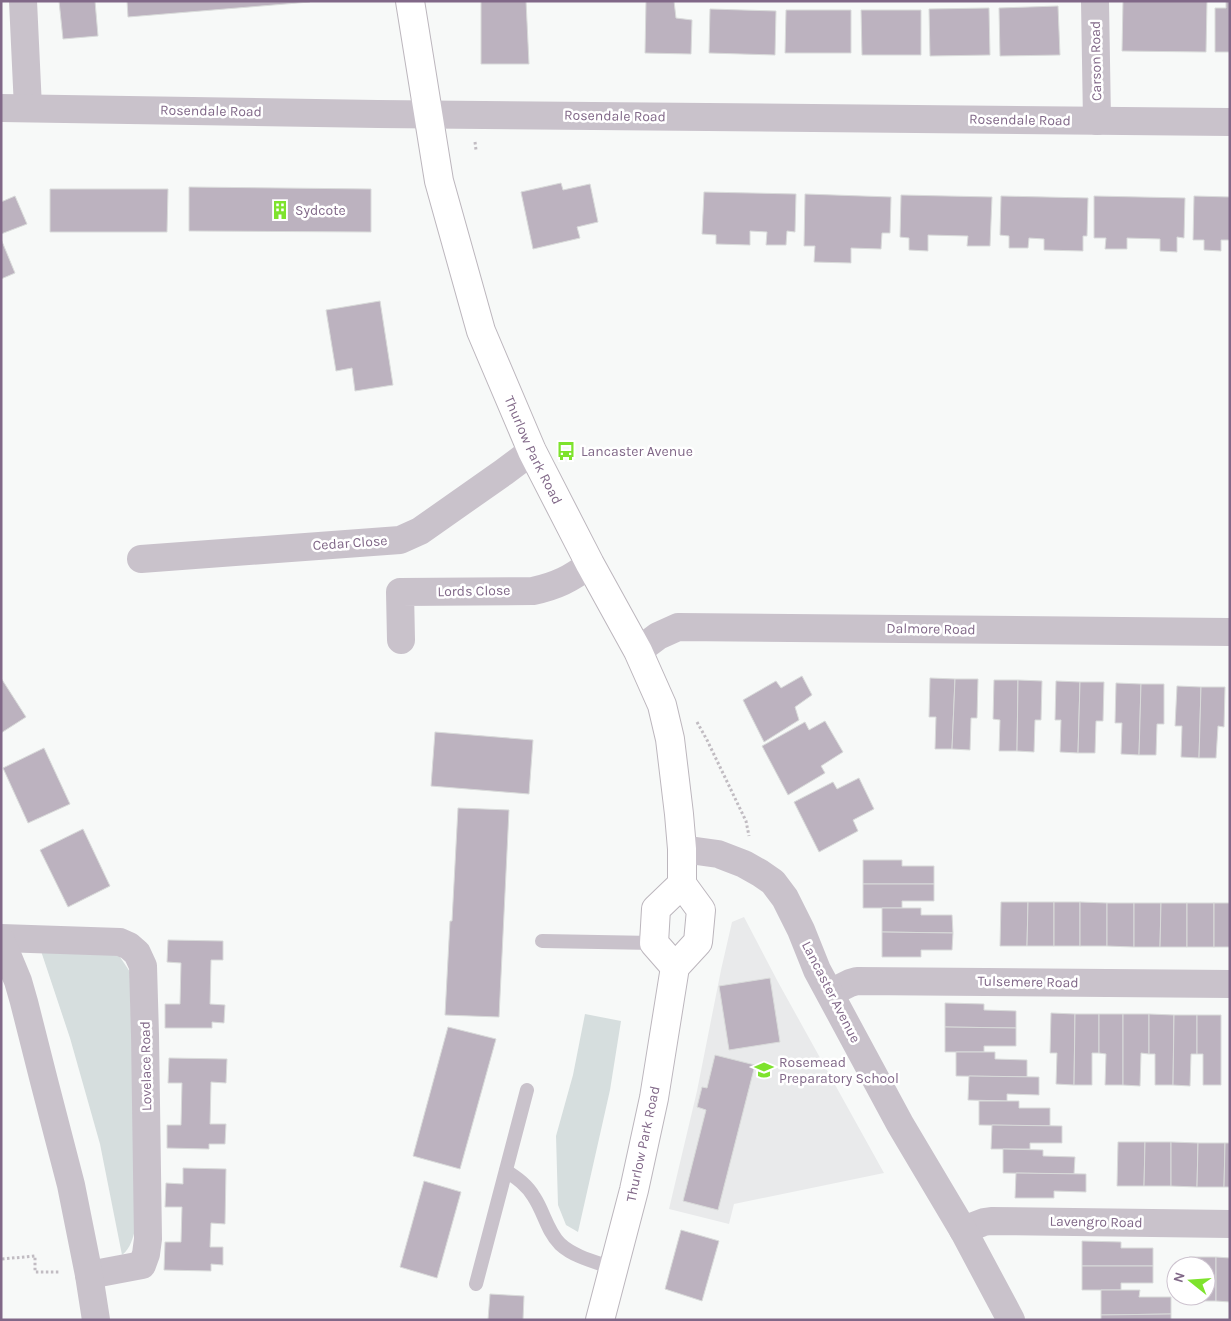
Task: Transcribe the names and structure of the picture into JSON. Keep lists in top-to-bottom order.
{
  "streets": {
    "highway": ["Thurlow Park Road"],
    "street": [
      "Carson Road",
      "Rosendale Road",
      "Cedar Close",
      "Lords Close",
      "Dalmore Road",
      "Tulsemere Road",
      "Lancaster Avenue",
      "Lovelace Road",
      "Lavengro Road"
    ]
  },
  "crossings": [
    ["Carson Road", "Rosendale Road"],
    ["Rosendale Road", "Thurlow Park Road"],
    ["Thurlow Park Road", "Cedar Close"],
    ["Thurlow Park Road", "Lords Close"],
    ["Thurlow Park Road", "Dalmore Road"],
    ["Thurlow Park Road", "Lancaster Avenue"],
    ["Tulsemere Road", "Lancaster Avenue"],
    ["Lancaster Avenue", "Lavengro Road"]
  ],
  "places": {
    "building": ["Sydcote"],
    "bus stop": ["Lancaster Avenue"],
    "school or university": ["Rosemead Preparatory School"]
  },
  "north": "left"
}
